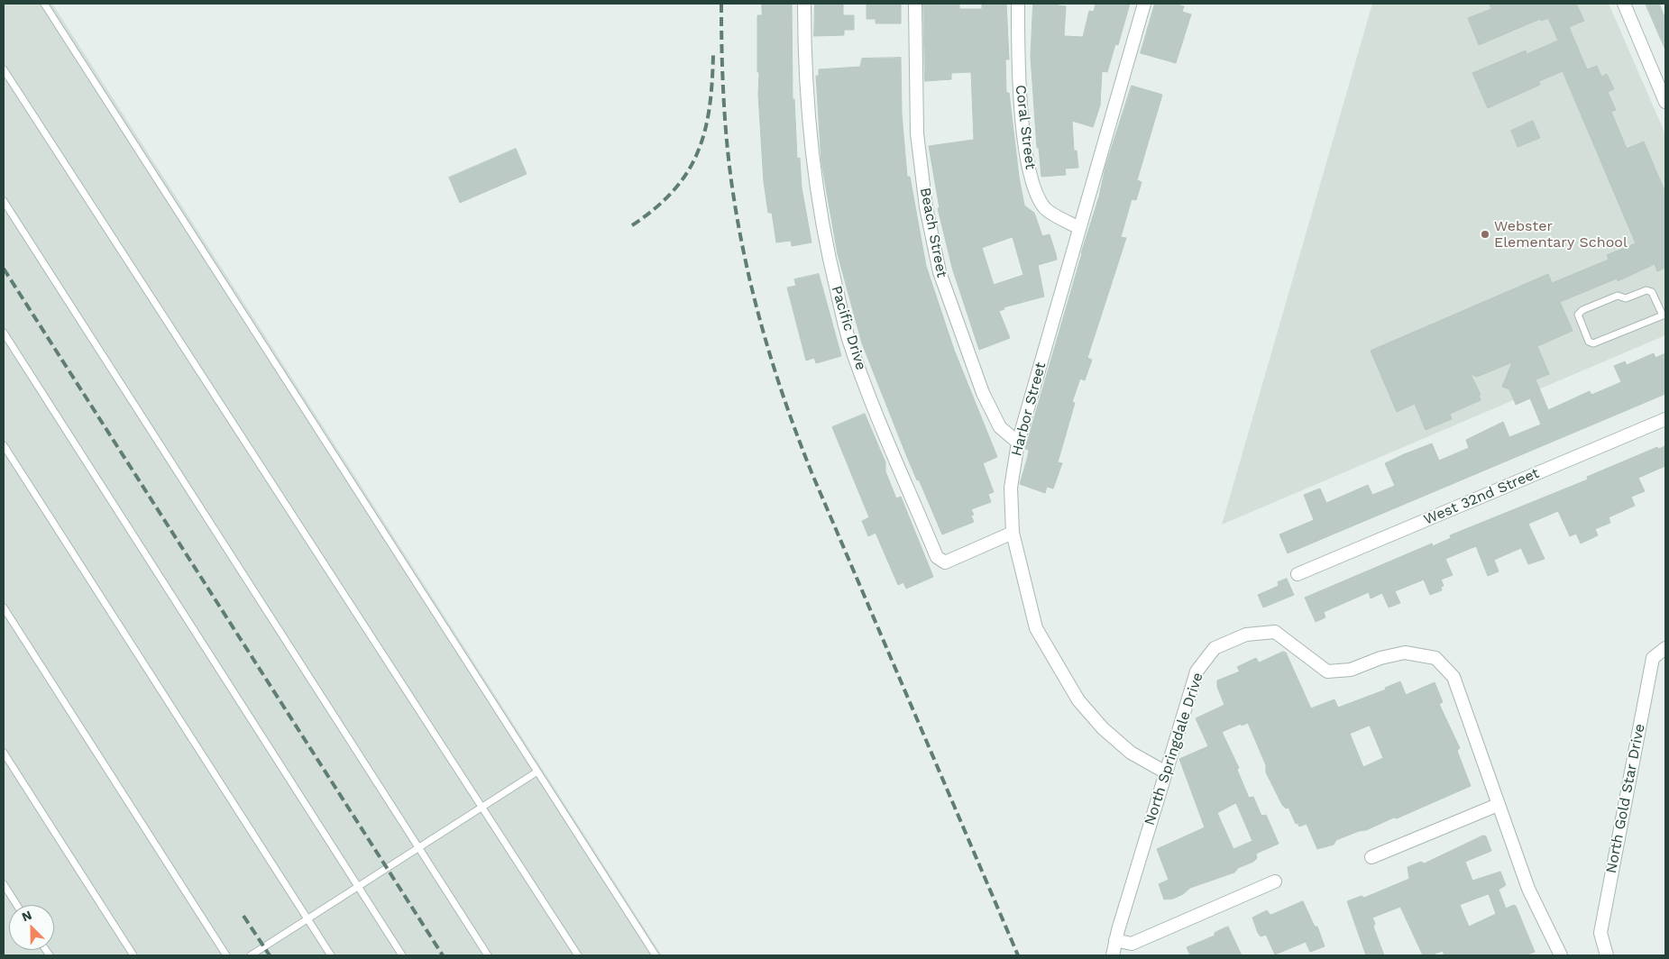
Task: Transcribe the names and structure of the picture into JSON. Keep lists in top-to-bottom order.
{
  "streets": {
    "street": [
      "Coral Street",
      "Beach Street",
      "Pacific Drive",
      "Harbor Street",
      "West 32nd Street",
      "North Springdale Drive",
      "North Gold Star Drive"
    ]
  },
  "crossings": [
    ["Coral Street", "Harbor Street"],
    ["Beach Street", "Harbor Street"],
    ["Pacific Drive", "Harbor Street"],
    ["Harbor Street", "North Springdale Drive"]
  ],
  "places": ["Webster Elementary School"],
  "north": "top left"
}
